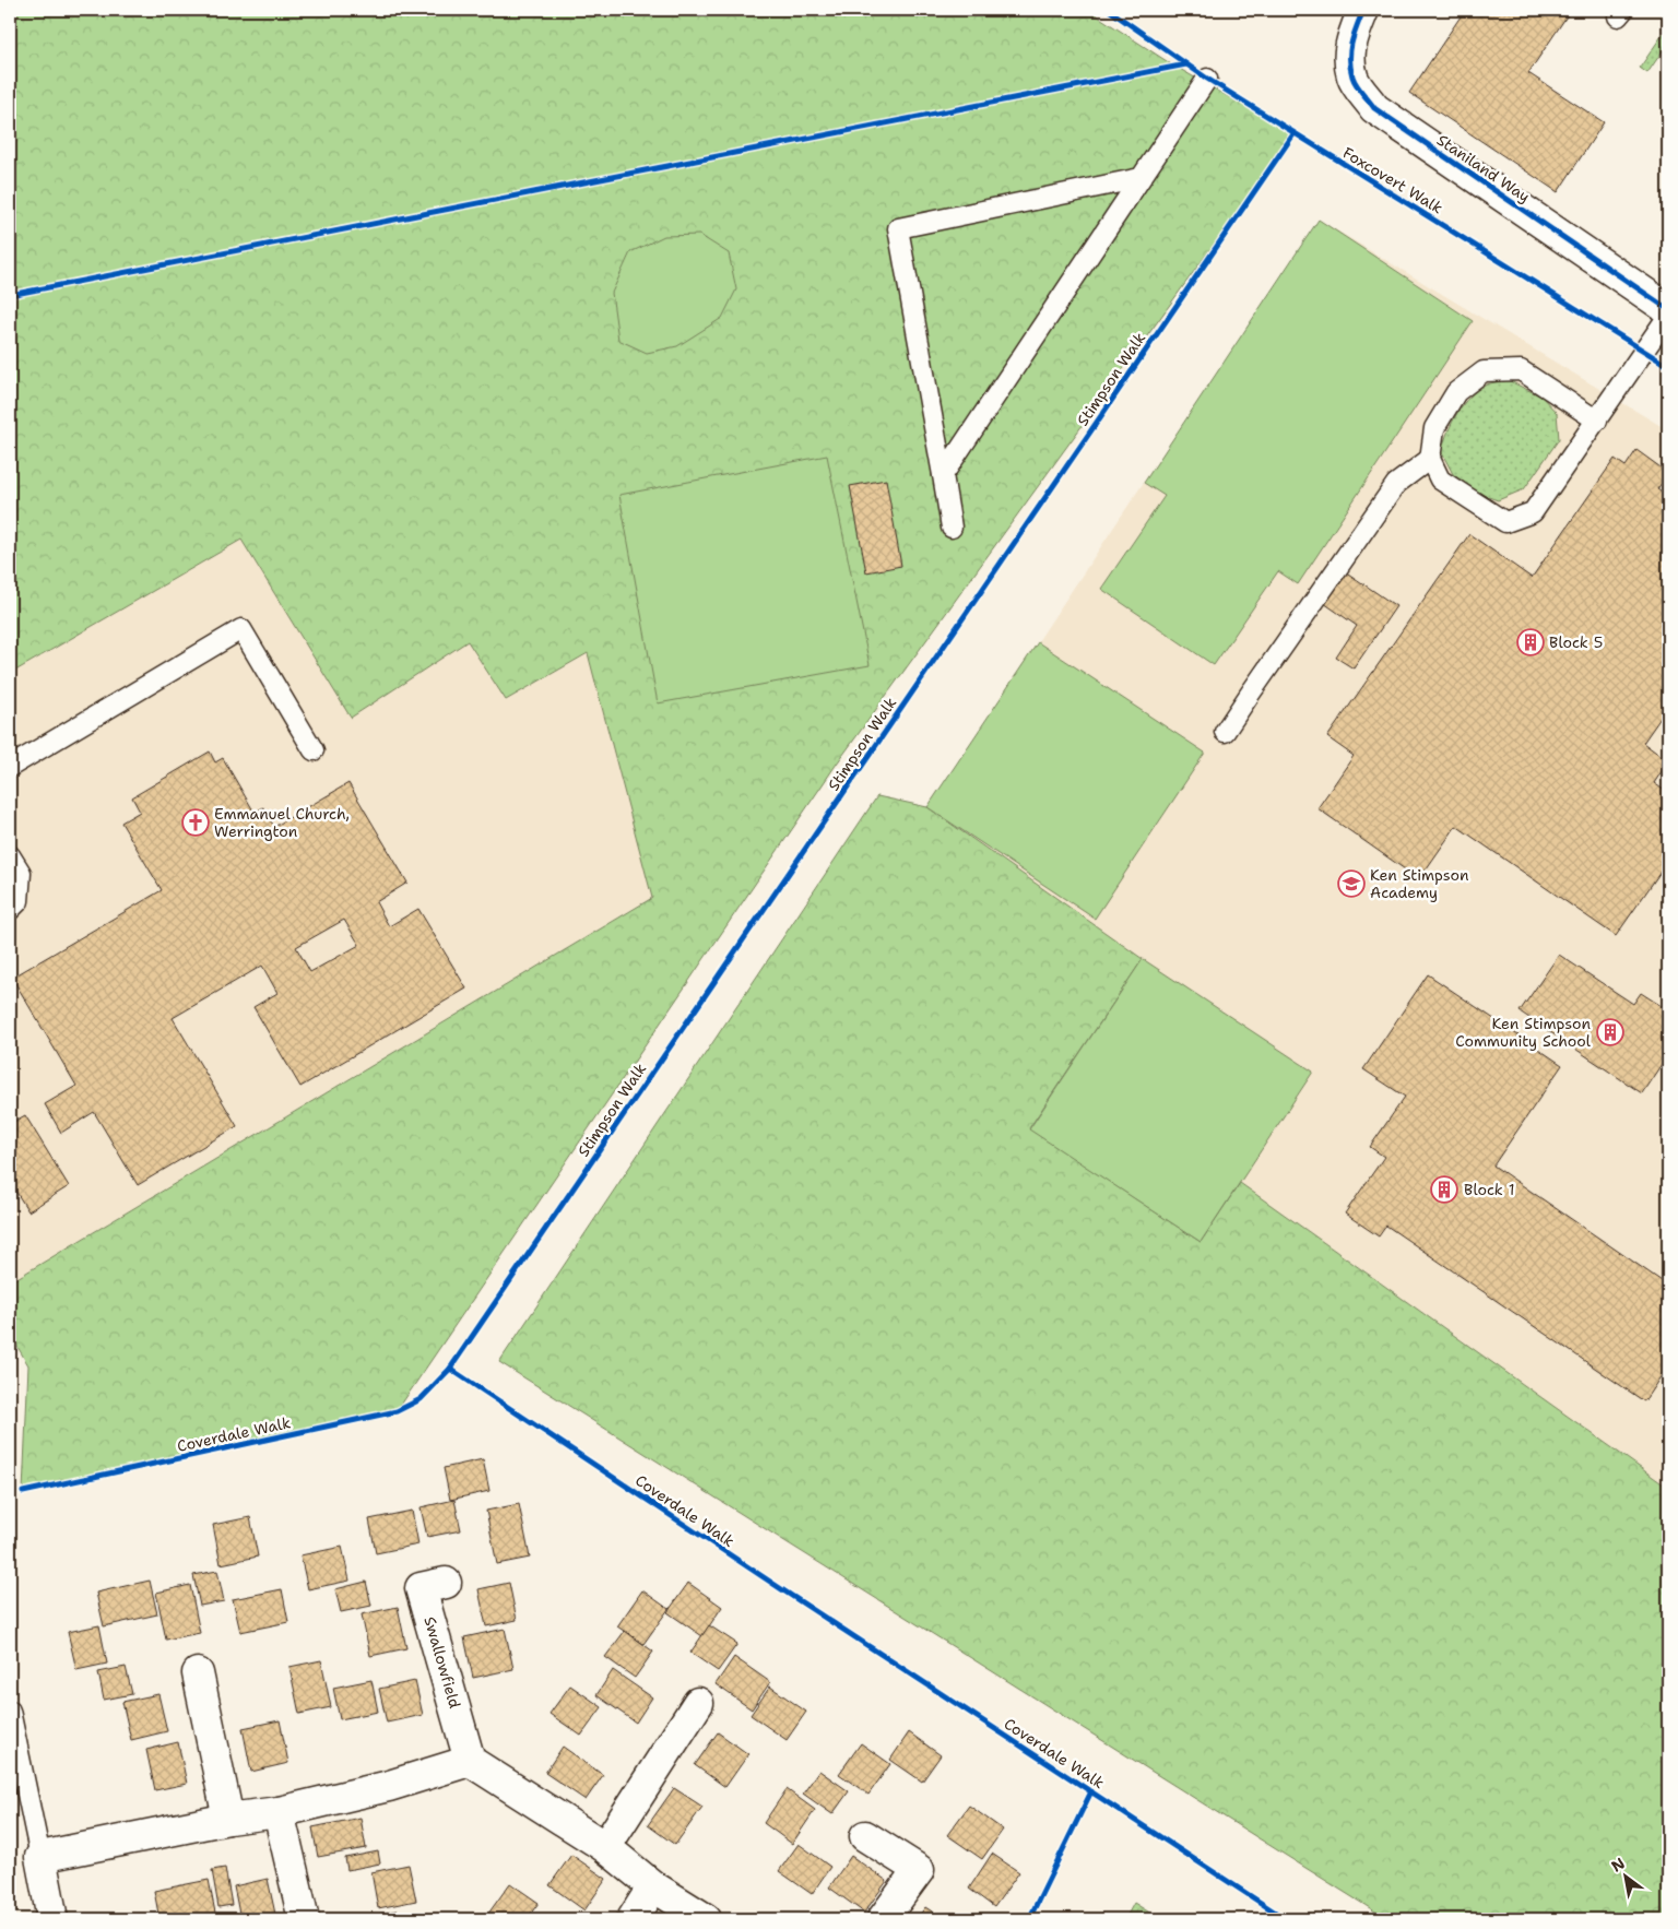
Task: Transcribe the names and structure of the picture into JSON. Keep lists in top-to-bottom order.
{
  "streets": {
    "street": ["Staniland Way", "Swallowfield"],
    "cycle path": ["Foxcovert Walk", "Stimpson Walk", "Coverdale Walk"]
  },
  "places": {
    "building": ["Block 5", "Ken Stimpson Community School", "Block 1"],
    "church": ["Emmanuel Church, Werrington"],
    "school or university": ["Ken Stimpson Academy"]
  },
  "north": "top left"
}
